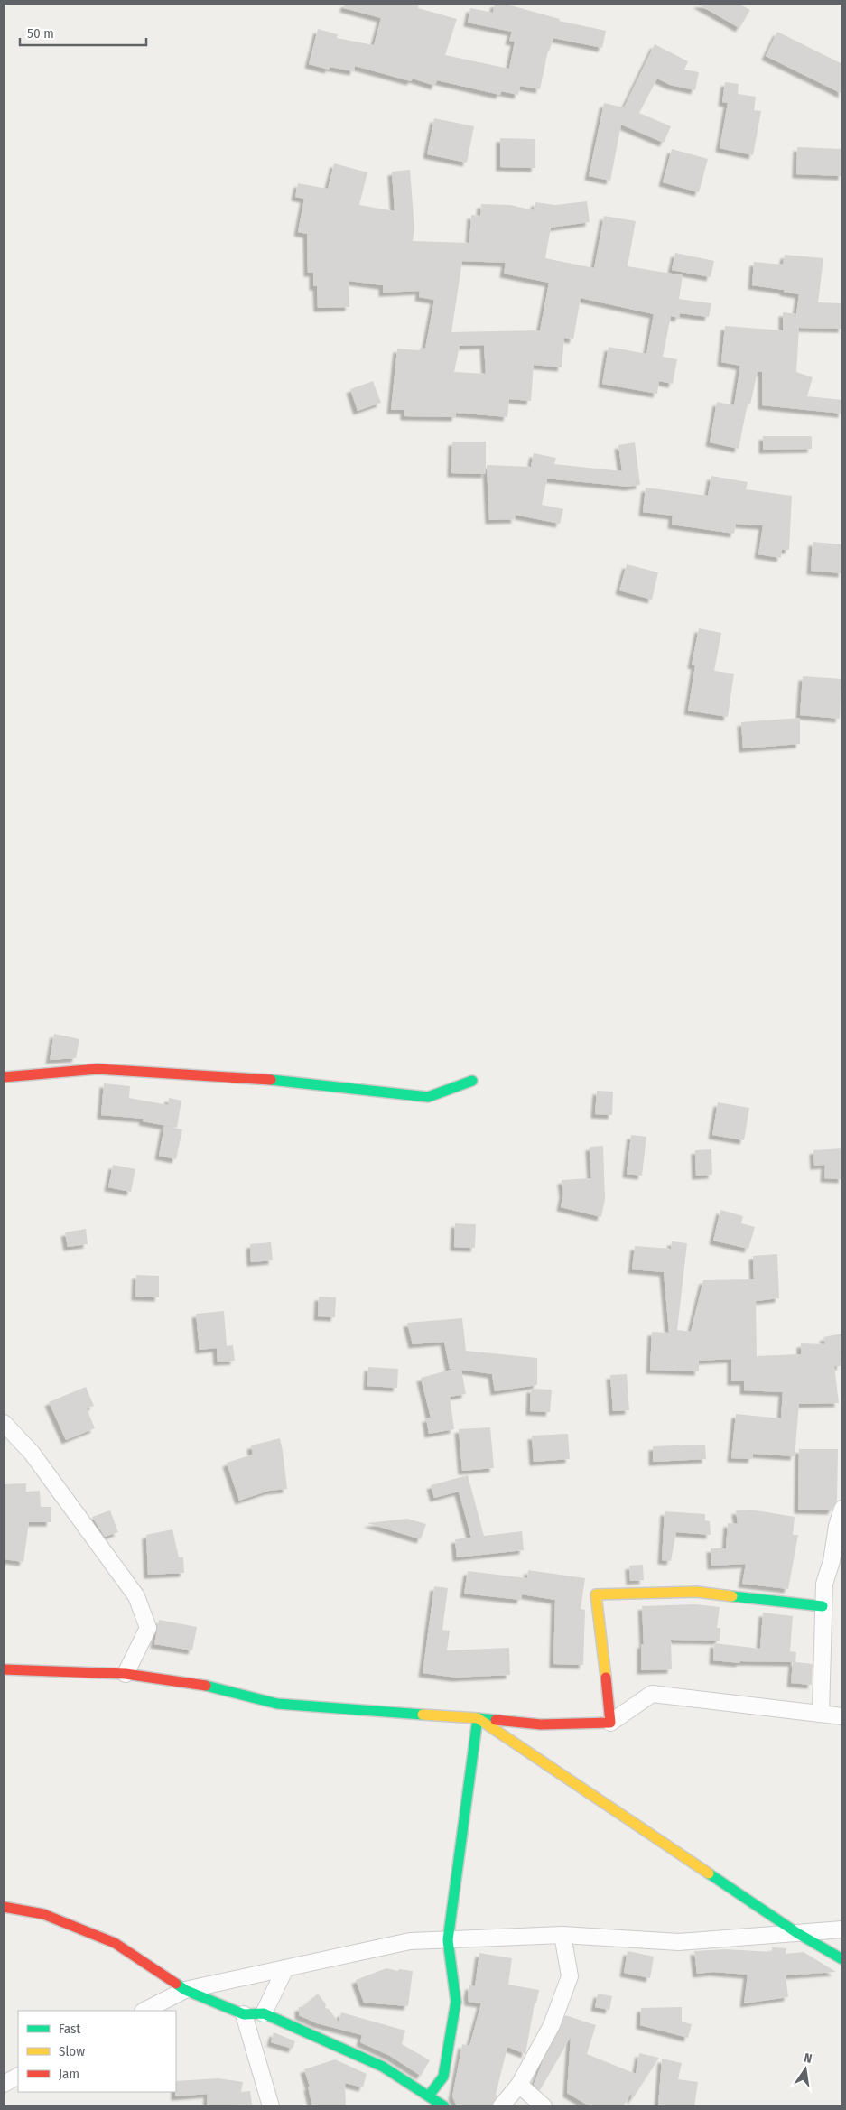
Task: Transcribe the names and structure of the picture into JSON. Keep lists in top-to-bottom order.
{
  "legend": ["Fast", "Slow", "Jam"],
  "scale_bar": "50 m",
  "north": "top"
}
